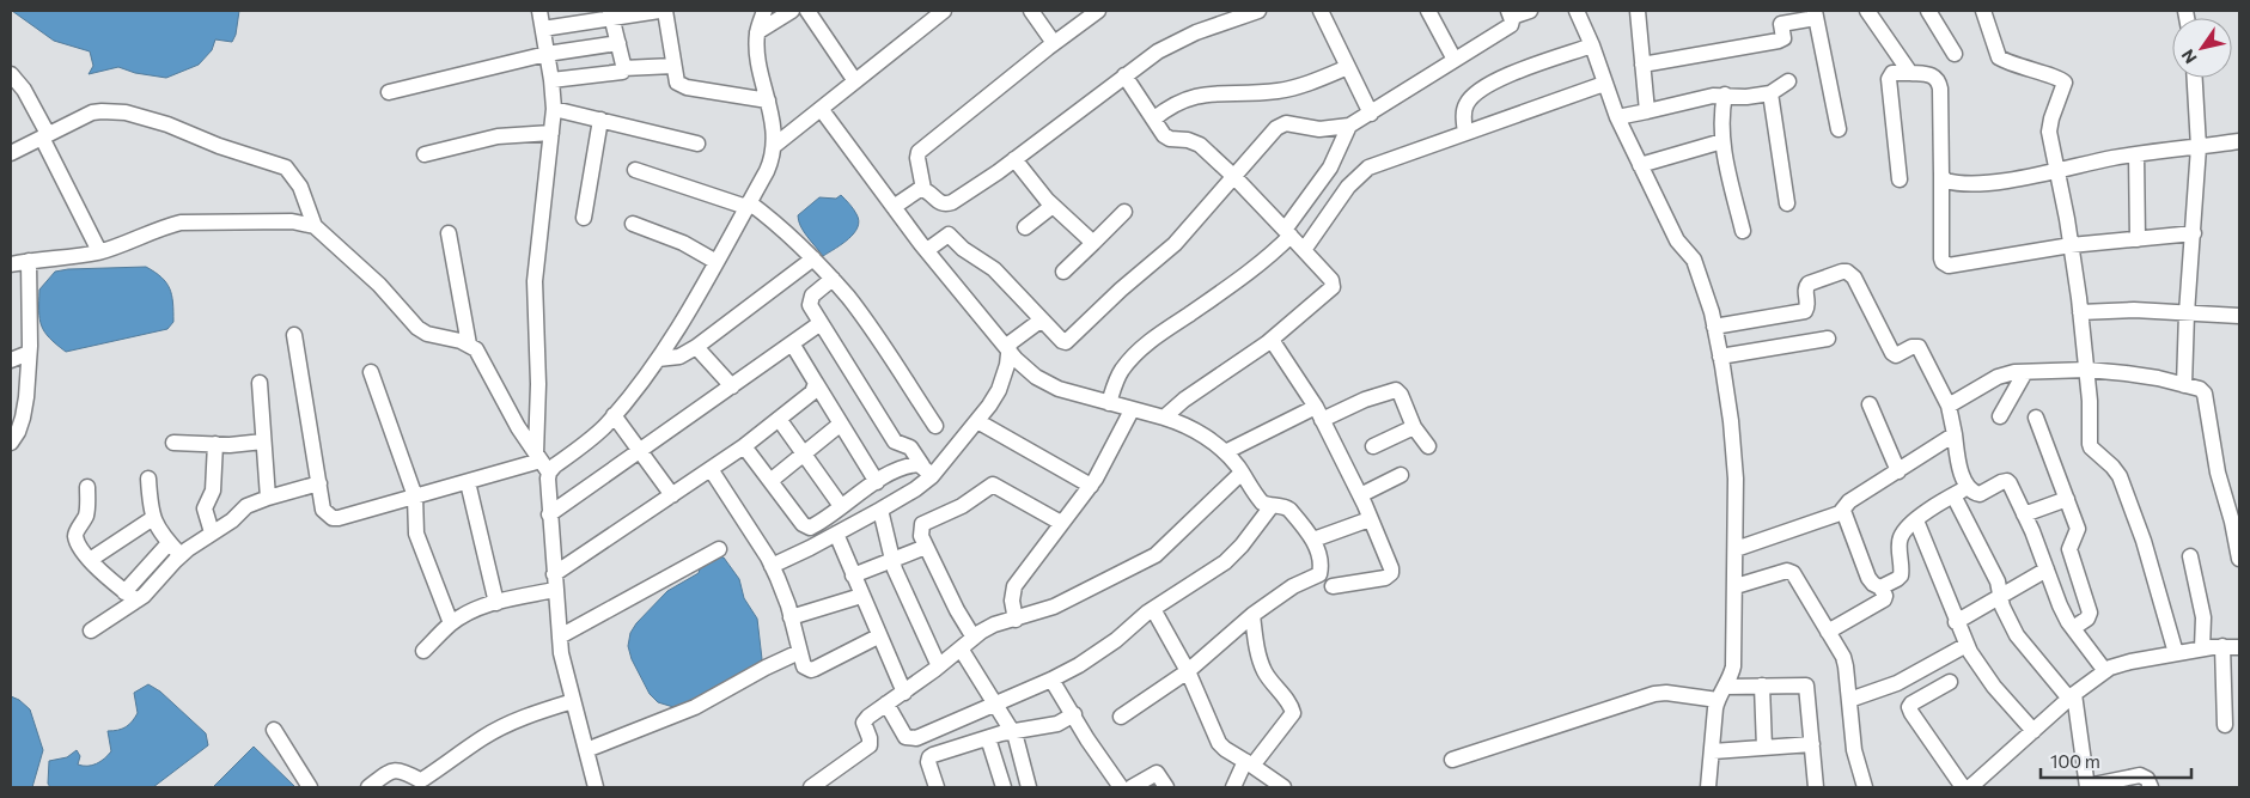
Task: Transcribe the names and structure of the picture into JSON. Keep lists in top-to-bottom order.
{
  "scale_bar": "100 m",
  "north": "bottom left"
}
